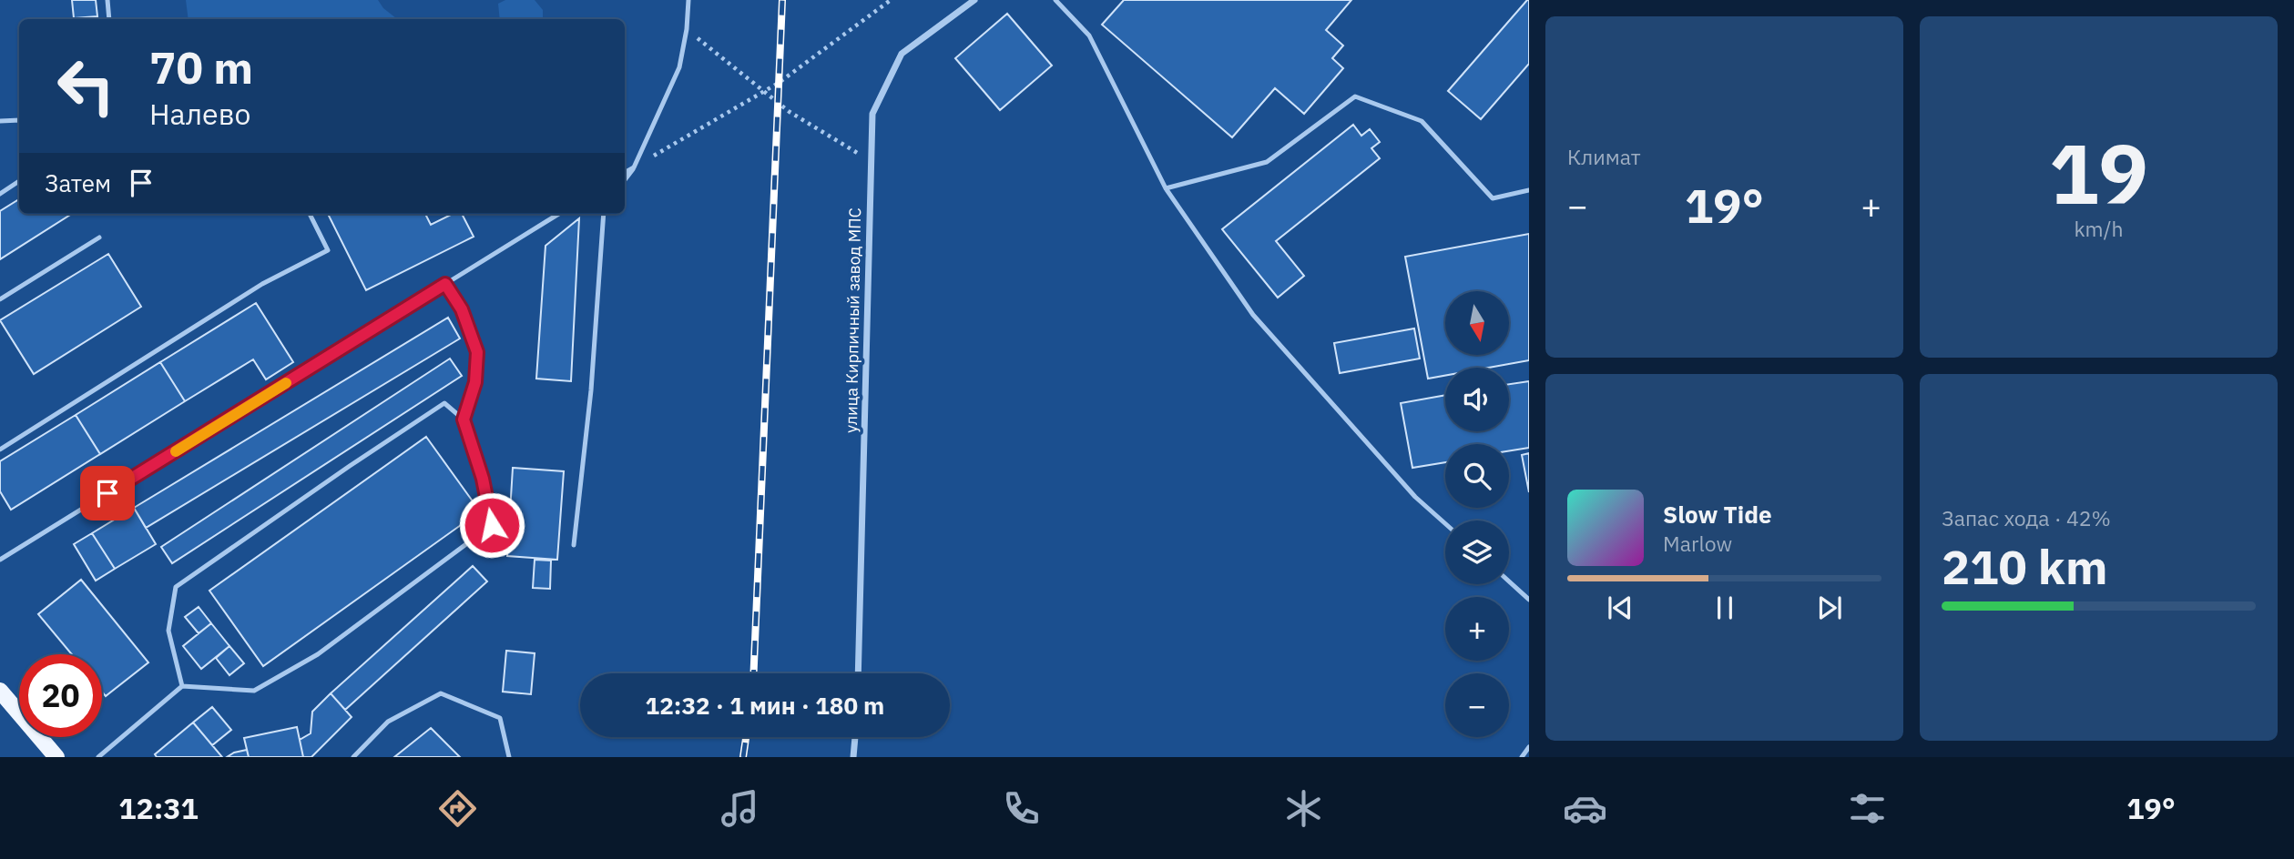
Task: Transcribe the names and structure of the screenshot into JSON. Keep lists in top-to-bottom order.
{
  "streets": {
    "street": ["улица Кирпичный завод МПС"]
  },
  "north": "bottom",
  "page": {
    "tile": [
      "Климат",
      ["19", "km/h"],
      ["Запас хода · 42%", "210 km"]
    ],
    "turn": ["70 m", "Налево"],
    "then": "Затем",
    "heat": ["−", "19°", "+"],
    "map_buttons": ["+", "−"],
    "song": ["Slow Tide", "Marlow"],
    "limit": "20",
    "trip": "12:32 · 1 мин · 180 m",
    "tabs": ["12:31", "19°"]
  }
}
